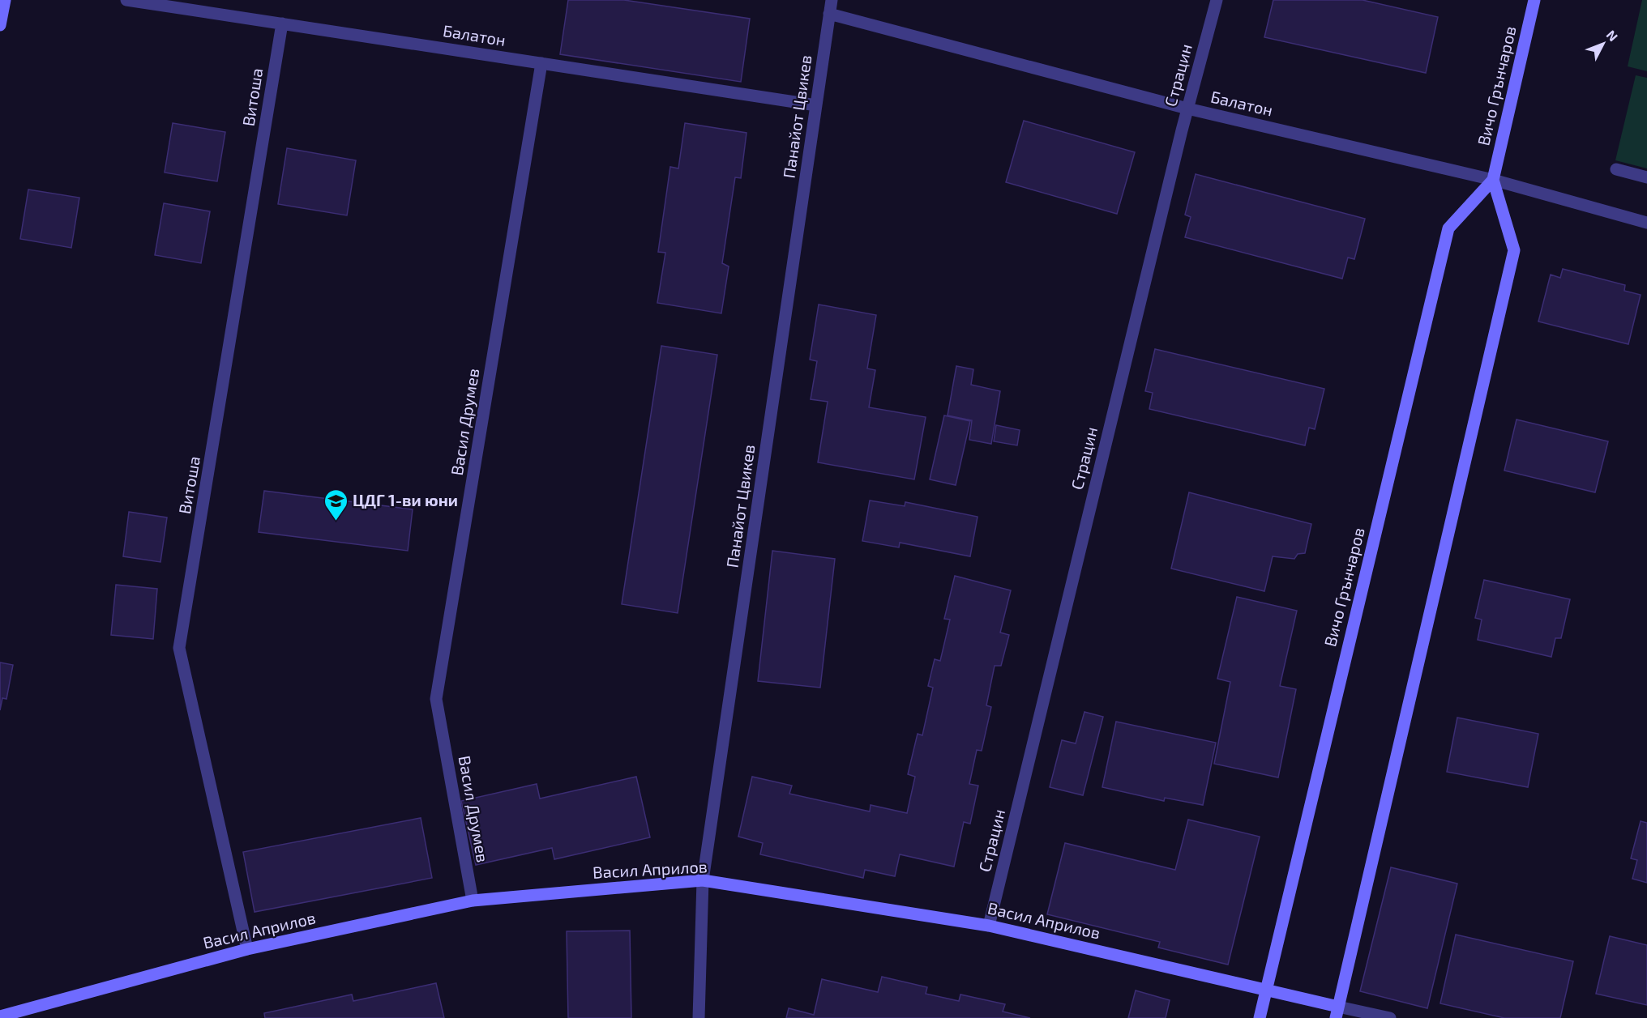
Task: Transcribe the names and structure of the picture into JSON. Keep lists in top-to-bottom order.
{
  "streets": {
    "street": [
      "Балатон",
      "Страцин",
      "Вичо Грънчаров",
      "Витоша",
      "Панайот Цвикев",
      "Васил Друмев",
      "Васил Априлов"
    ]
  },
  "crossings": [
    ["Балатон", "Страцин"],
    ["Балатон", "Вичо Грънчаров"],
    ["Балатон", "Витоша"],
    ["Балатон", "Панайот Цвикев"],
    ["Балатон", "Васил Друмев"],
    ["Страцин", "Васил Априлов"],
    ["Вичо Грънчаров", "Васил Априлов"],
    ["Витоша", "Васил Априлов"],
    ["Панайот Цвикев", "Васил Априлов"],
    ["Васил Друмев", "Васил Априлов"]
  ],
  "places": {
    "school or university": ["ЦДГ 1-ви юни"]
  },
  "north": "top right"
}
